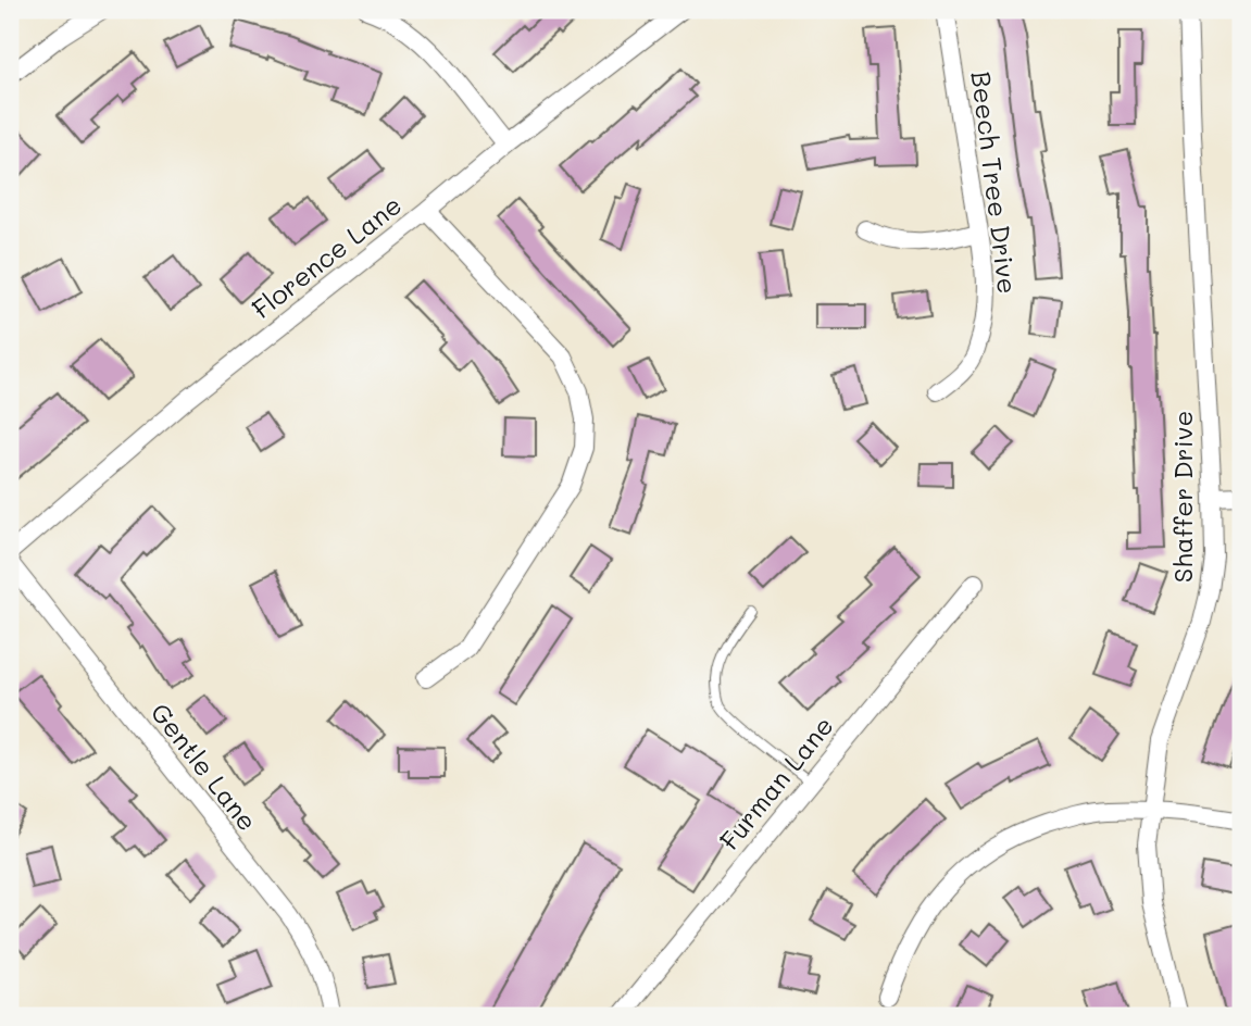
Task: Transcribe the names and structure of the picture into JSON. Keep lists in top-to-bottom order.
{
  "streets": {
    "street": [
      "Beech Tree Drive",
      "Florence Lane",
      "Shaffer Drive",
      "Gentle Lane",
      "Furman Lane"
    ]
  }
}
